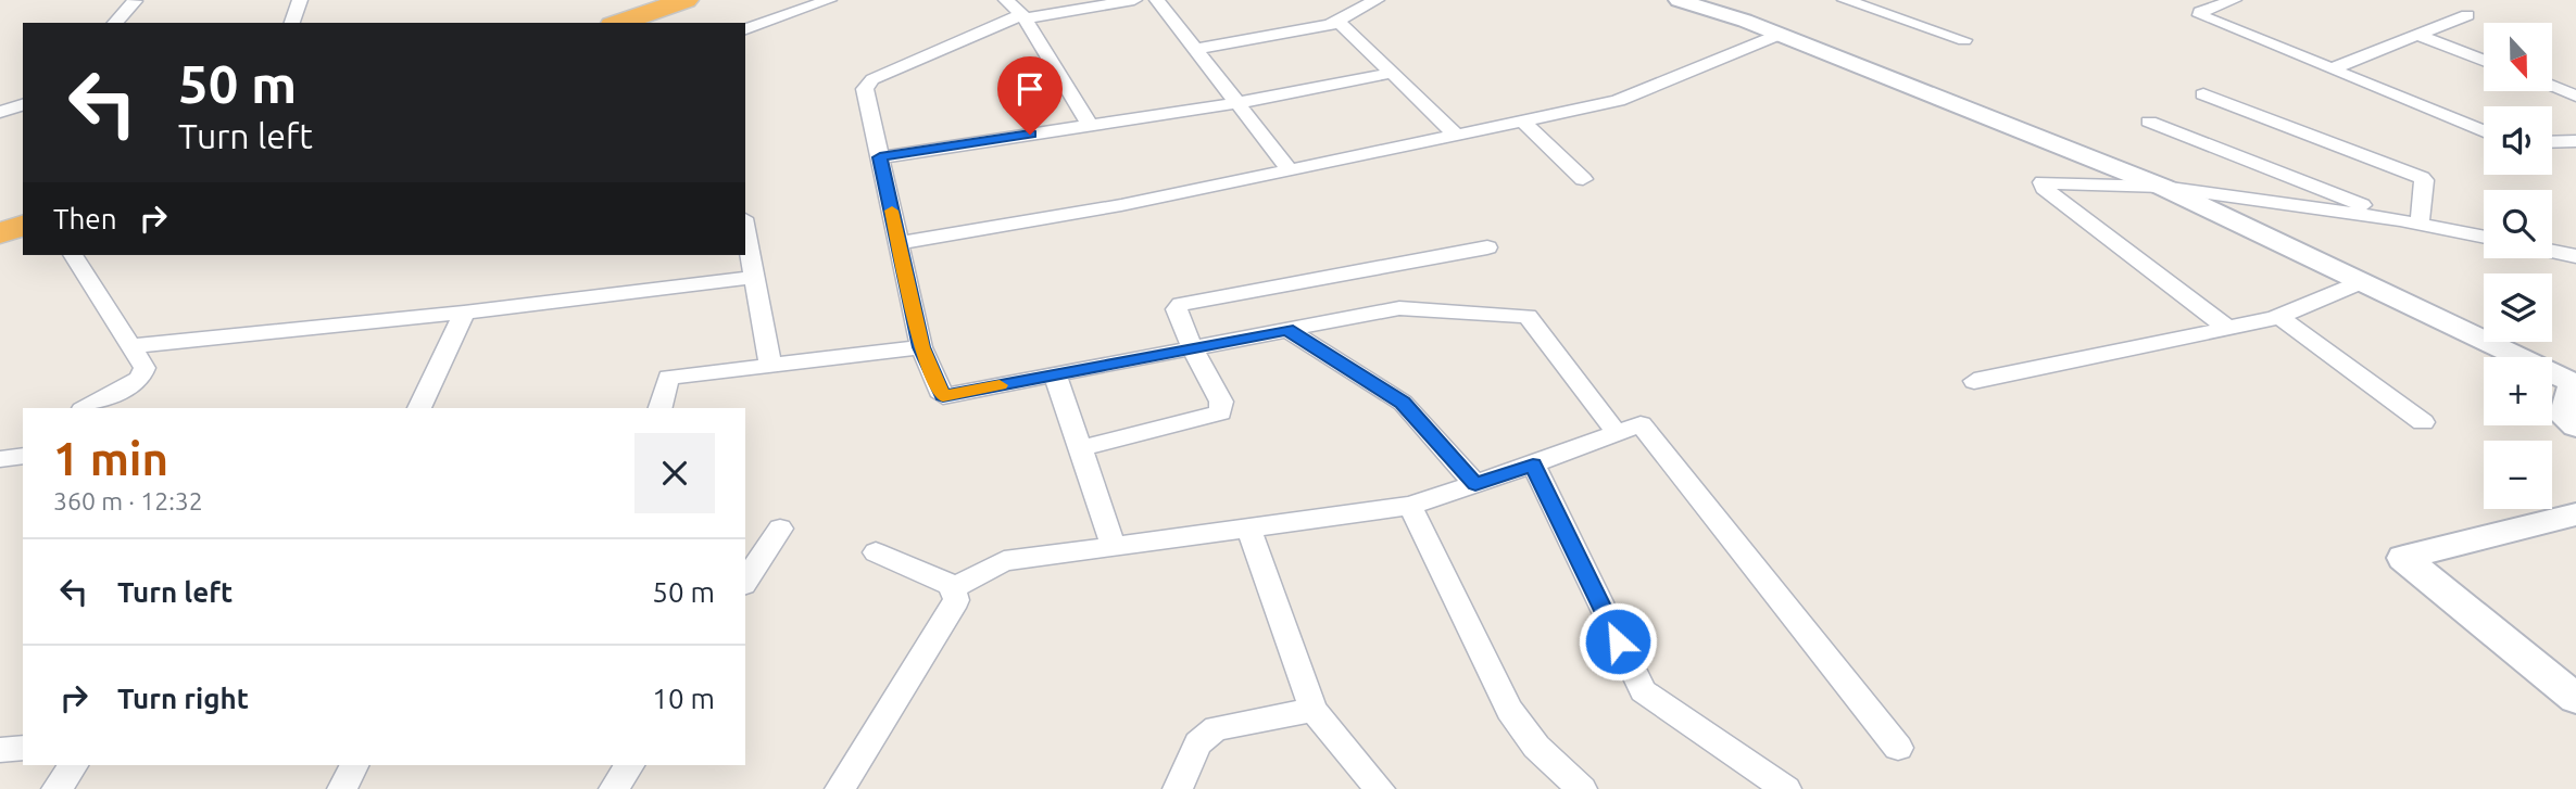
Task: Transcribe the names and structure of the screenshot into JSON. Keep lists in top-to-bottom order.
{
  "north": "bottom",
  "page": {
    "map_buttons": ["+", "−"],
    "turn": ["50 m", "Turn left"],
    "then": "Then",
    "heading": ["1 min", "360 m · 12:32"],
    "list": [
      {
        "name": "Turn left",
        "value": "50 m"
      },
      {
        "name": "Turn right",
        "value": "10 m"
      }
    ]
  }
}
